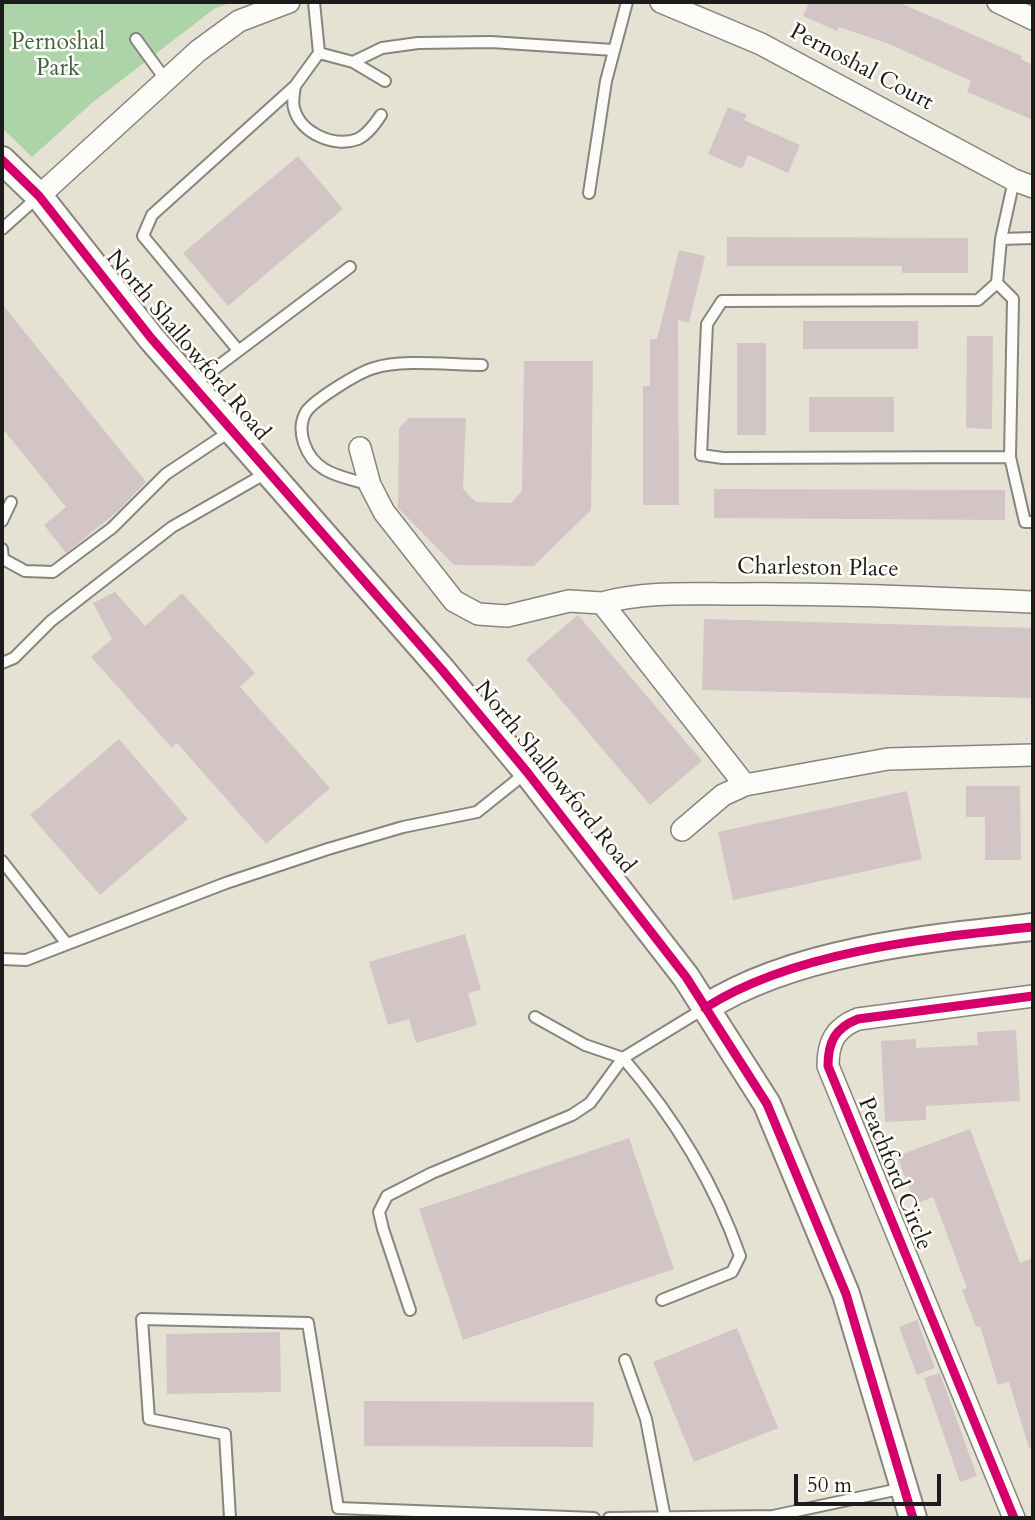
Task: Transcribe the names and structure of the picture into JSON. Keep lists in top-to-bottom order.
{
  "streets": {
    "street": [
      "Pernoshal Court",
      "North Shallowford Road",
      "Charleston Place",
      "Peachford Circle"
    ]
  },
  "parks": ["Pernoshal Park"],
  "scale_bar": "50 m"
}
